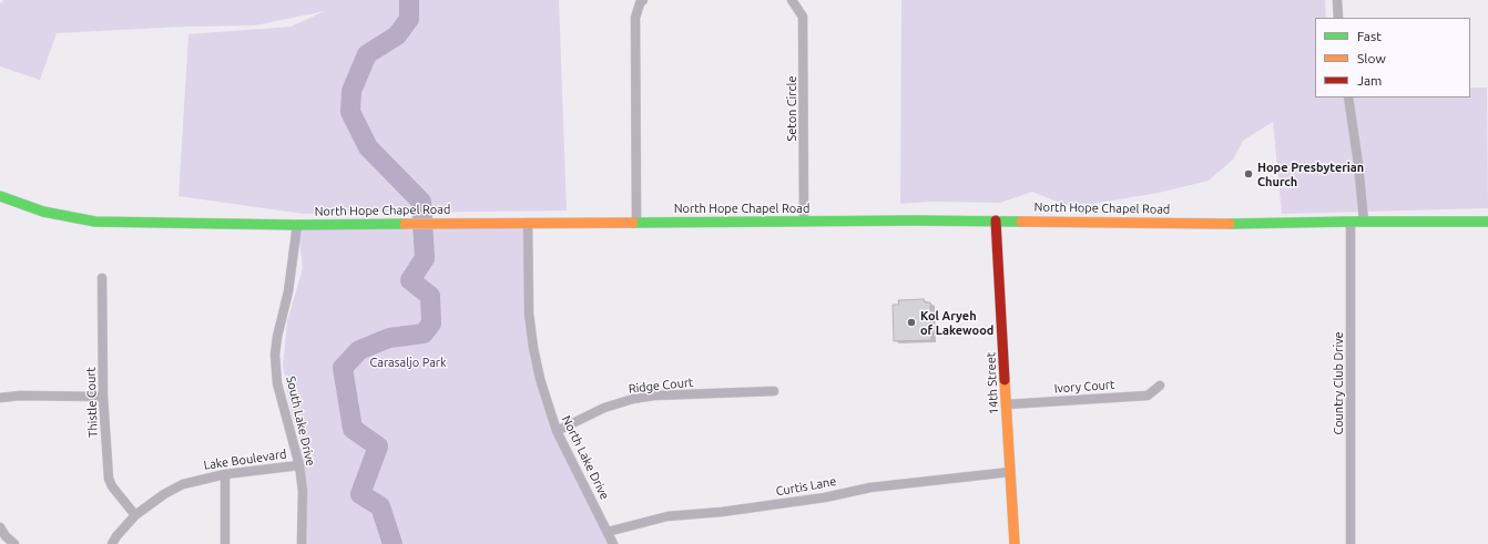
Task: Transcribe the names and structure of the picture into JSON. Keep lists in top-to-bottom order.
{
  "streets": {
    "main road": ["North Hope Chapel Road", "14th Street"],
    "street": [
      "Seton Circle",
      "Country Club Drive",
      "Ridge Court",
      "Ivory Court",
      "Thistle Court",
      "South Lake Drive",
      "North Lake Drive",
      "Lake Boulevard",
      "Curtis Lane"
    ]
  },
  "crossings": [
    ["Seton Circle", "North Hope Chapel Road"],
    ["North Hope Chapel Road", "14th Street"],
    ["North Hope Chapel Road", "Country Club Drive"],
    ["North Hope Chapel Road", "South Lake Drive"],
    ["North Hope Chapel Road", "North Lake Drive"],
    ["14th Street", "Ivory Court"],
    ["14th Street", "Curtis Lane"],
    ["Ridge Court", "North Lake Drive"],
    ["Thistle Court", "Lake Boulevard"],
    ["South Lake Drive", "Lake Boulevard"],
    ["North Lake Drive", "Curtis Lane"]
  ],
  "parks": ["Carasaljo Park"],
  "places": ["Hope Presbyterian Church", "Kol Aryeh of Lakewood"],
  "legend": ["Fast", "Slow", "Jam"]
}
